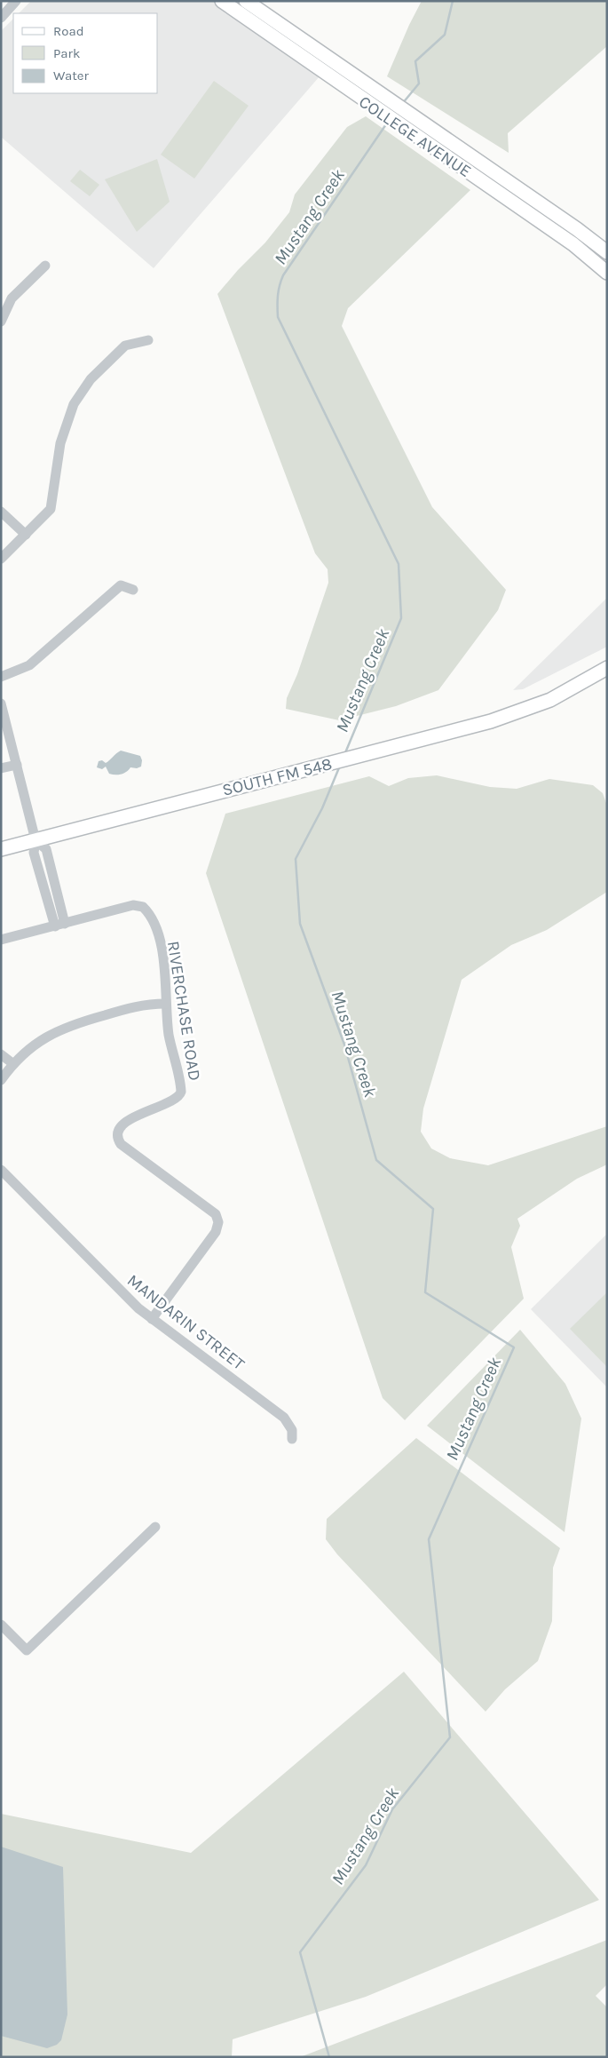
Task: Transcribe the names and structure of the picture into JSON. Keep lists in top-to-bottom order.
{
  "streets": {
    "main road": ["COLLEGE AVENUE", "SOUTH FM 548"],
    "street": ["RIVERCHASE ROAD", "MANDARIN STREET"]
  },
  "crossings": [
    ["RIVERCHASE ROAD", "MANDARIN STREET"]
  ],
  "water": ["Mustang Creek"],
  "legend": ["Road", "Park", "Water"]
}
